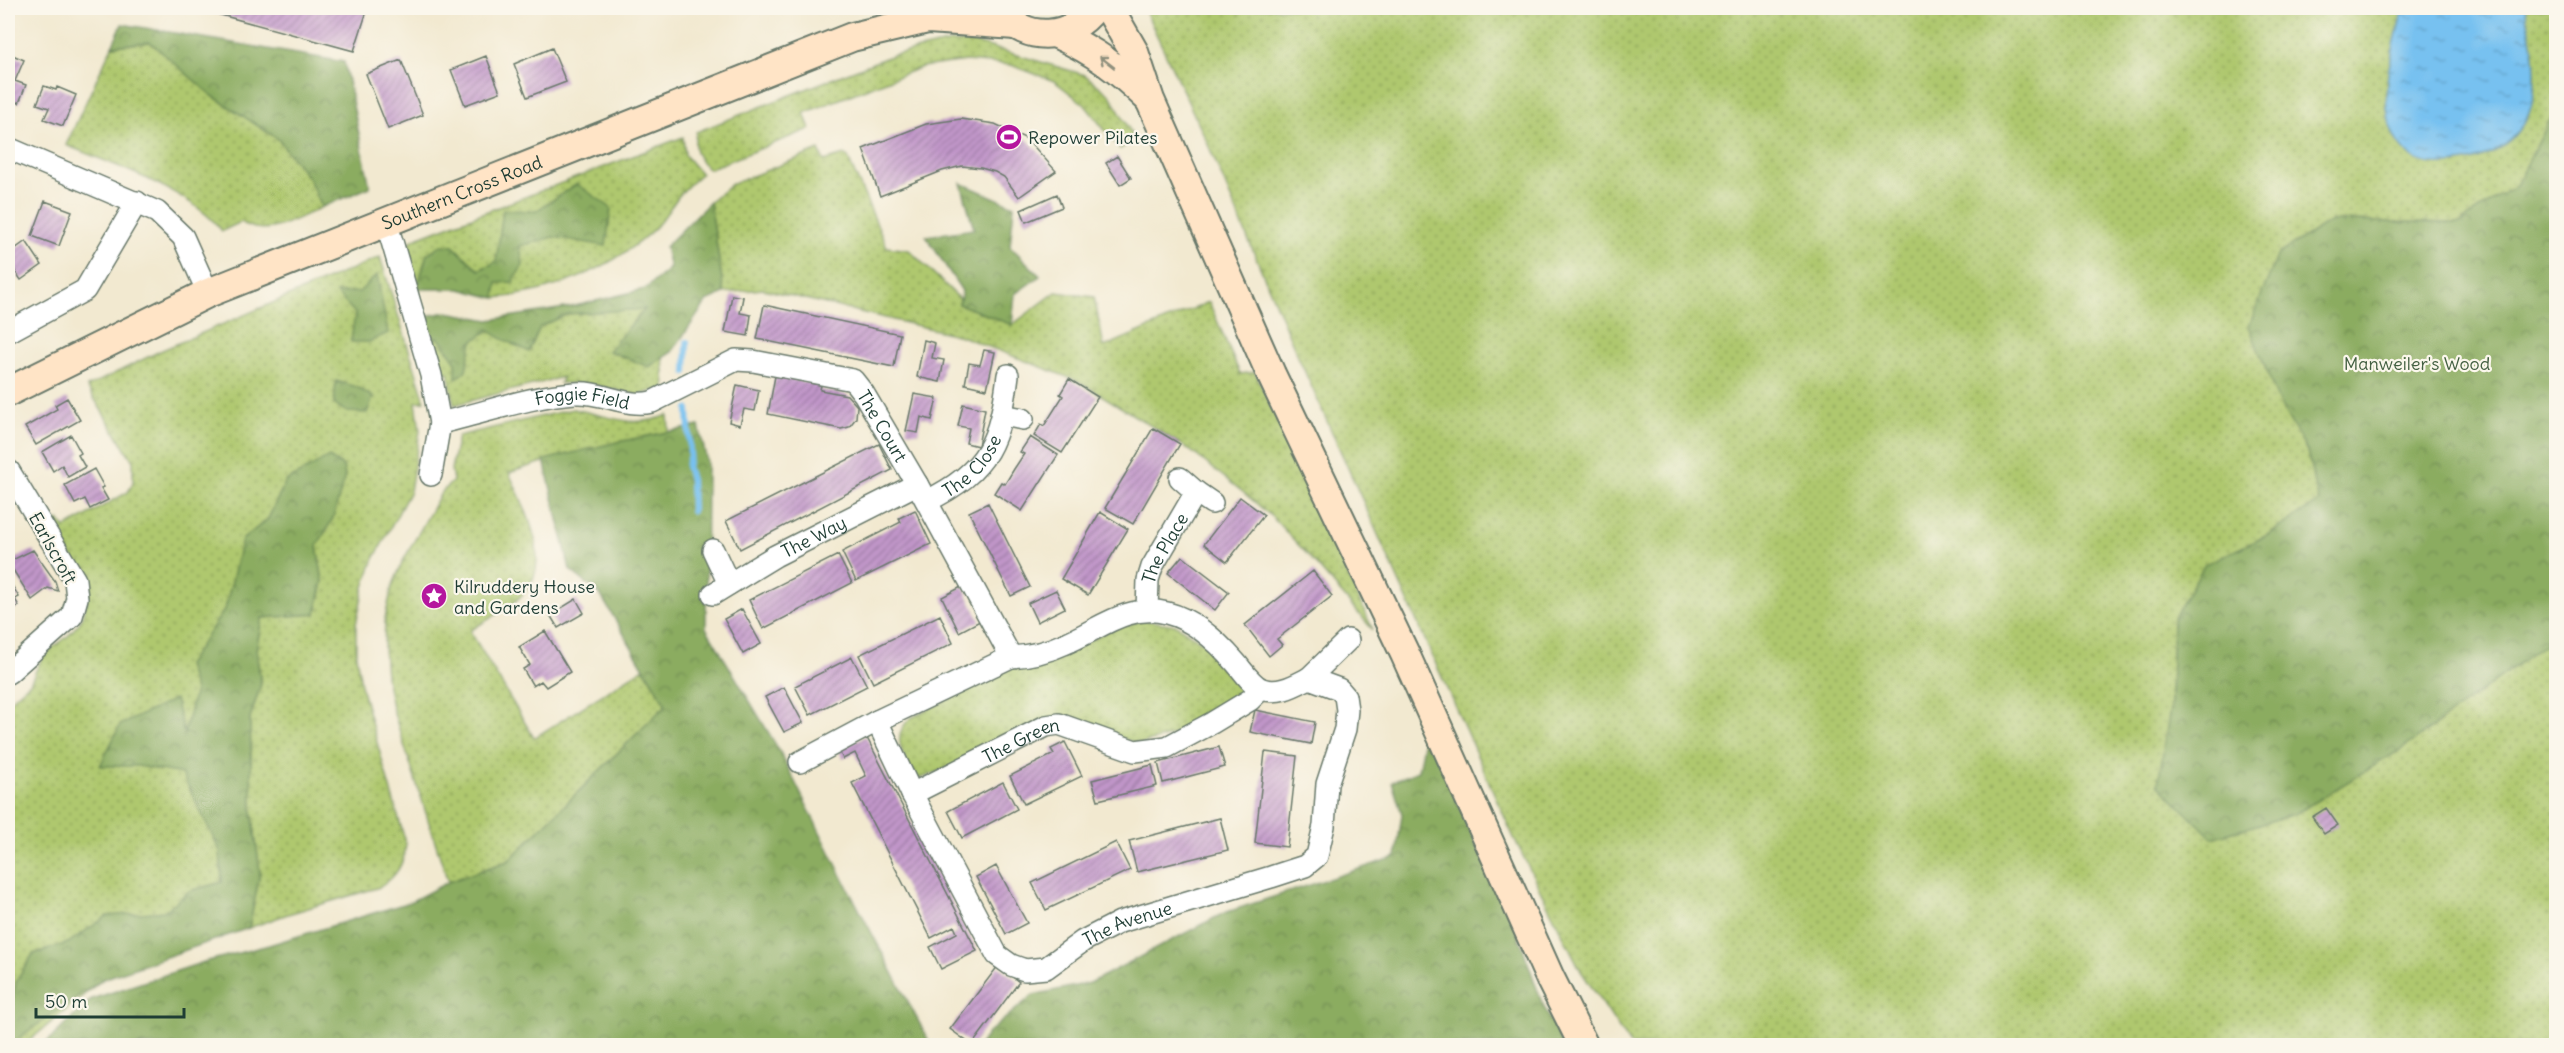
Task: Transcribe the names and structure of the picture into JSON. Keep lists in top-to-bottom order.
{
  "streets": {
    "main road": ["Southern Cross Road"],
    "street": [
      "Foggie Field",
      "The Court",
      "The Close",
      "The Way",
      "Earlscroft",
      "The Place",
      "The Green",
      "The Avenue"
    ]
  },
  "crossings": [
    ["Foggie Field", "The Court"],
    ["The Court", "The Close"],
    ["The Court", "The Way"],
    ["The Close", "The Way"],
    ["The Green", "The Avenue"]
  ],
  "parks": ["Manweiler's Wood"],
  "places": {
    "sports": ["Repower Pilates"],
    "place": ["Kilruddery House and Gardens"]
  },
  "scale_bar": "50 m"
}
